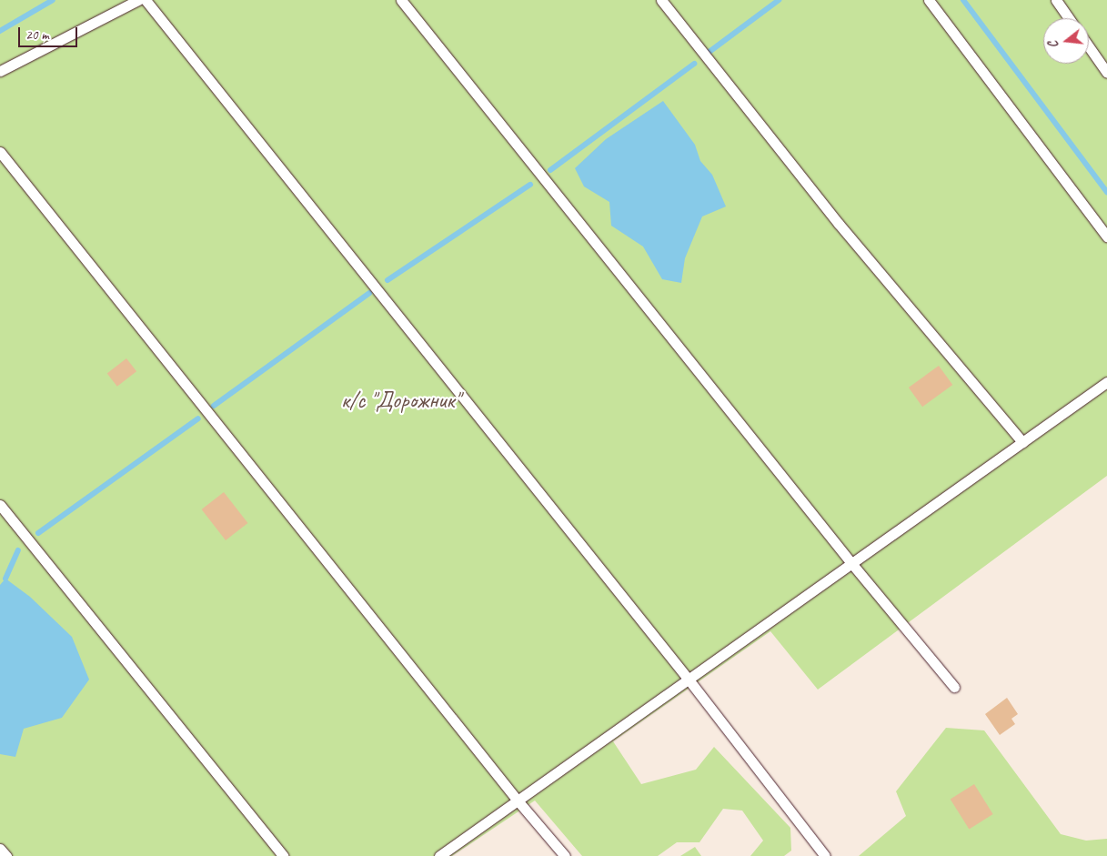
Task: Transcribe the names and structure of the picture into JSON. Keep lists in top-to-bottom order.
{
  "parks": ["к/с \"Дорожник\""],
  "scale_bar": "20 m",
  "north": "left"
}
